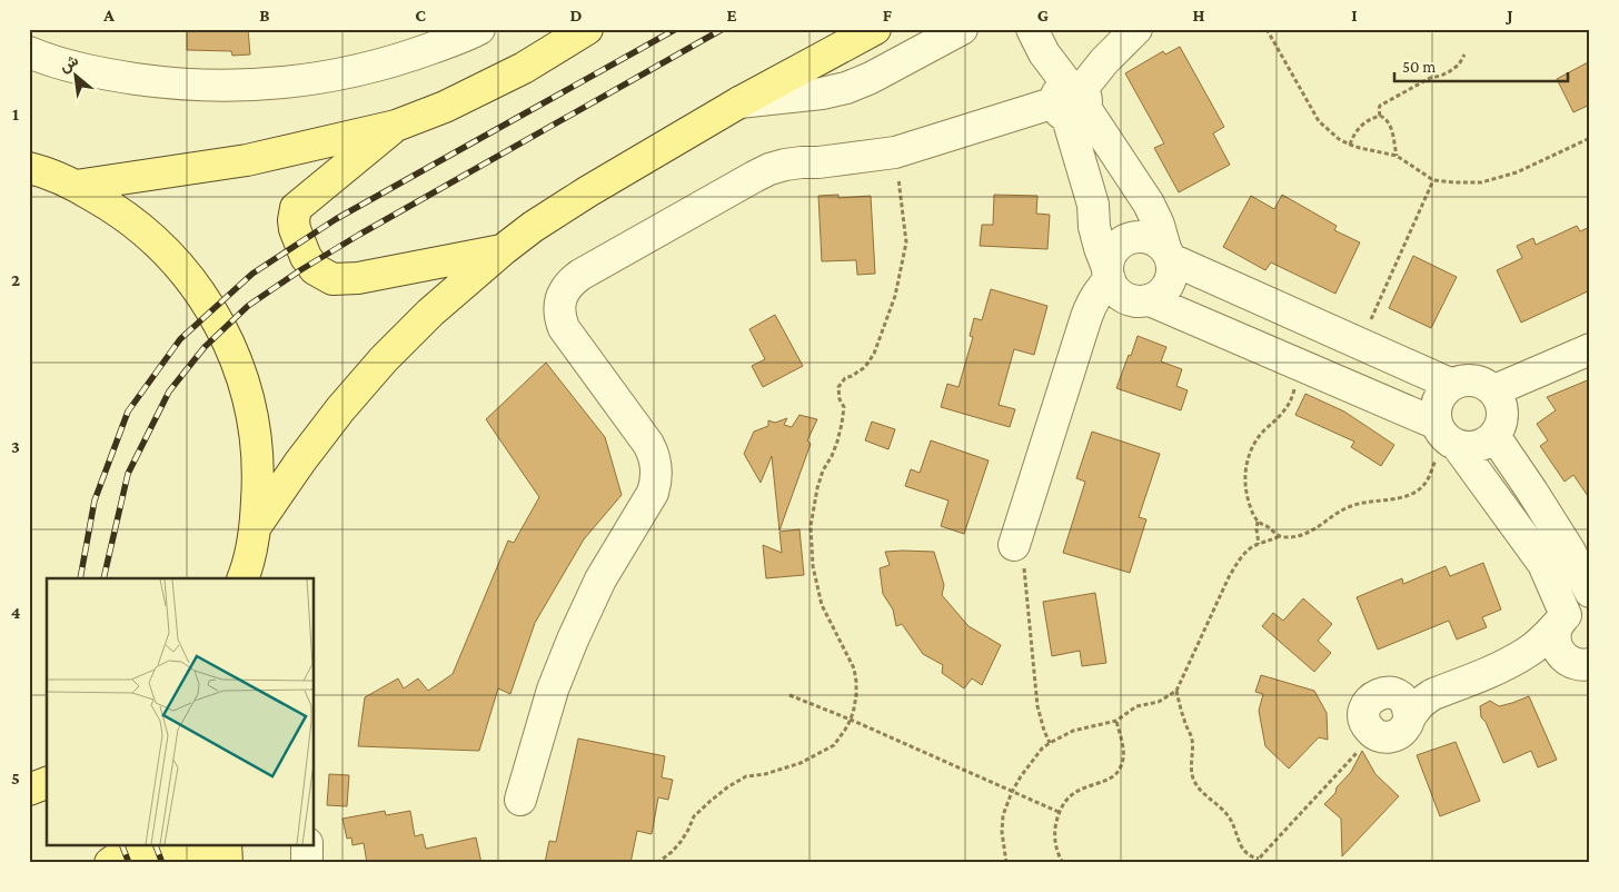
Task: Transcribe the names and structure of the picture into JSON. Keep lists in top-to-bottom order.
{
  "scale_bar": "50 m",
  "north": "top left",
  "grid": {
    "columns": [
      "A",
      "B",
      "C",
      "D",
      "E",
      "F",
      "G",
      "H",
      "I",
      "J"
    ],
    "rows": [
      "1",
      "2",
      "3",
      "4",
      "5"
    ]
  }
}
